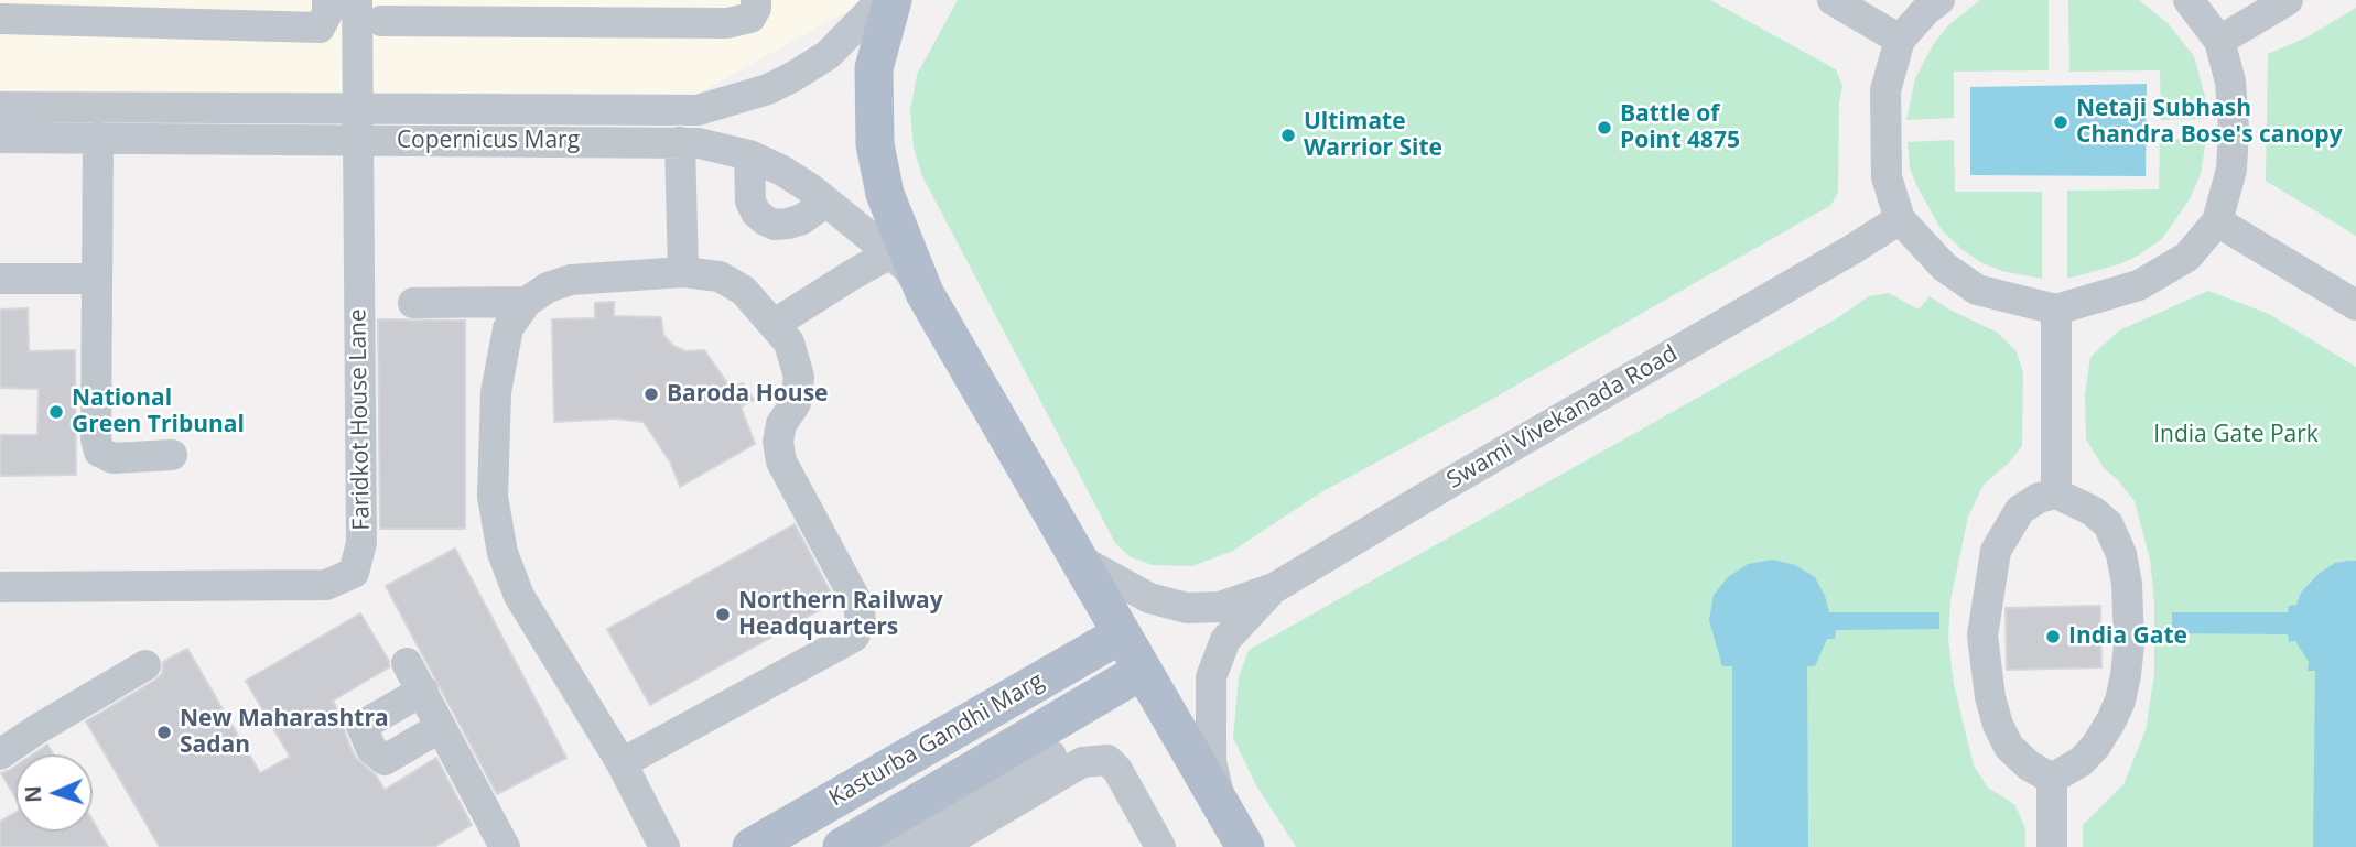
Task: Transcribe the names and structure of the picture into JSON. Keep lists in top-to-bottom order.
{
  "streets": {
    "main road": ["Kasturba Gandhi Marg"],
    "street": ["Copernicus Marg", "Swami Vivekanada Road", "Faridkot House Lane"]
  },
  "crossings": [
    ["Copernicus Marg", "Faridkot House Lane"]
  ],
  "parks": ["India Gate Park"],
  "places": [
    "Netaji Subhash Chandra Bose's canopy",
    "Battle of Point 4875",
    "Ultimate Warrior Site",
    "Baroda House",
    "National Green Tribunal",
    "Northern Railway Headquarters",
    "India Gate",
    "New Maharashtra Sadan"
  ],
  "north": "left"
}
